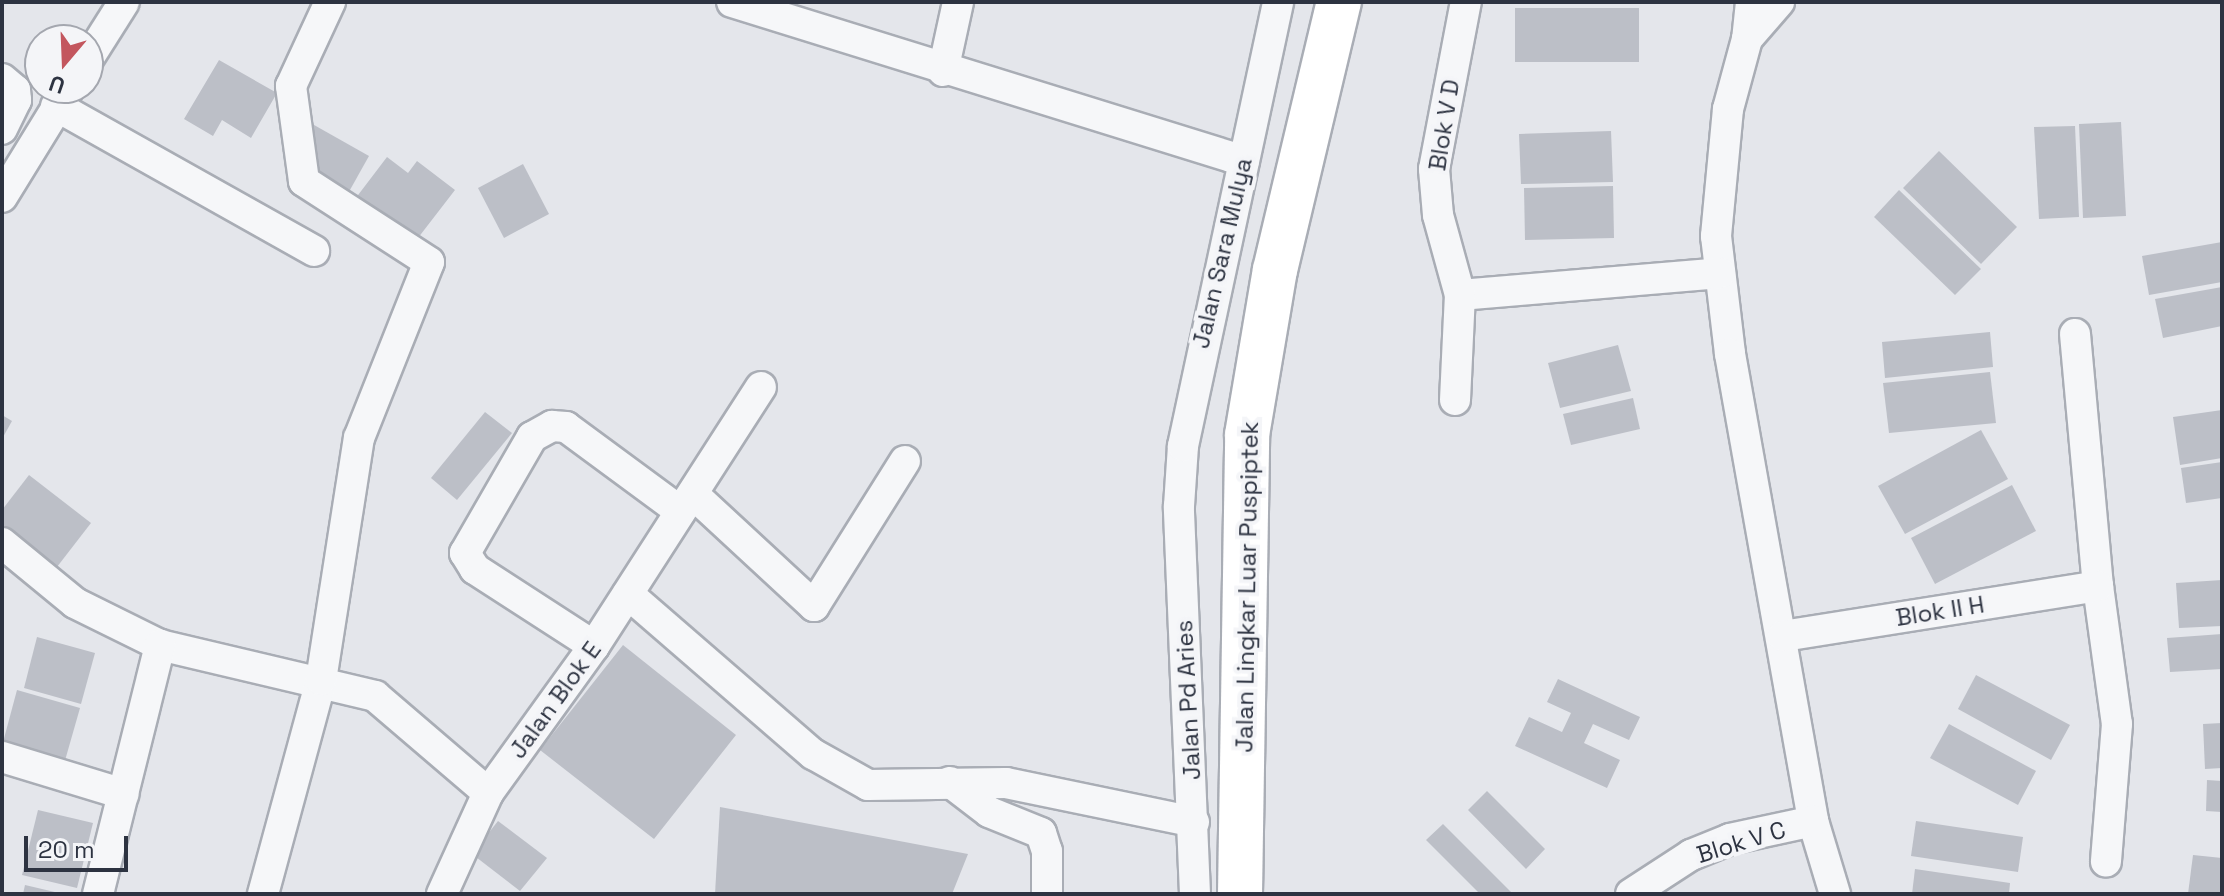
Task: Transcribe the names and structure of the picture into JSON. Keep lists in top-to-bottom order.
{
  "streets": {
    "main road": ["Jalan Lingkar Luar Puspiptek"],
    "street": [
      "Blok V D",
      "Jalan Sara Mulya",
      "Blok II H",
      "Jalan Blok E",
      "Jalan Pd Aries",
      "Blok V C"
    ]
  },
  "crossings": [
    ["Jalan Sara Mulya", "Jalan Pd Aries"]
  ],
  "scale_bar": "20 m",
  "north": "bottom"
}
